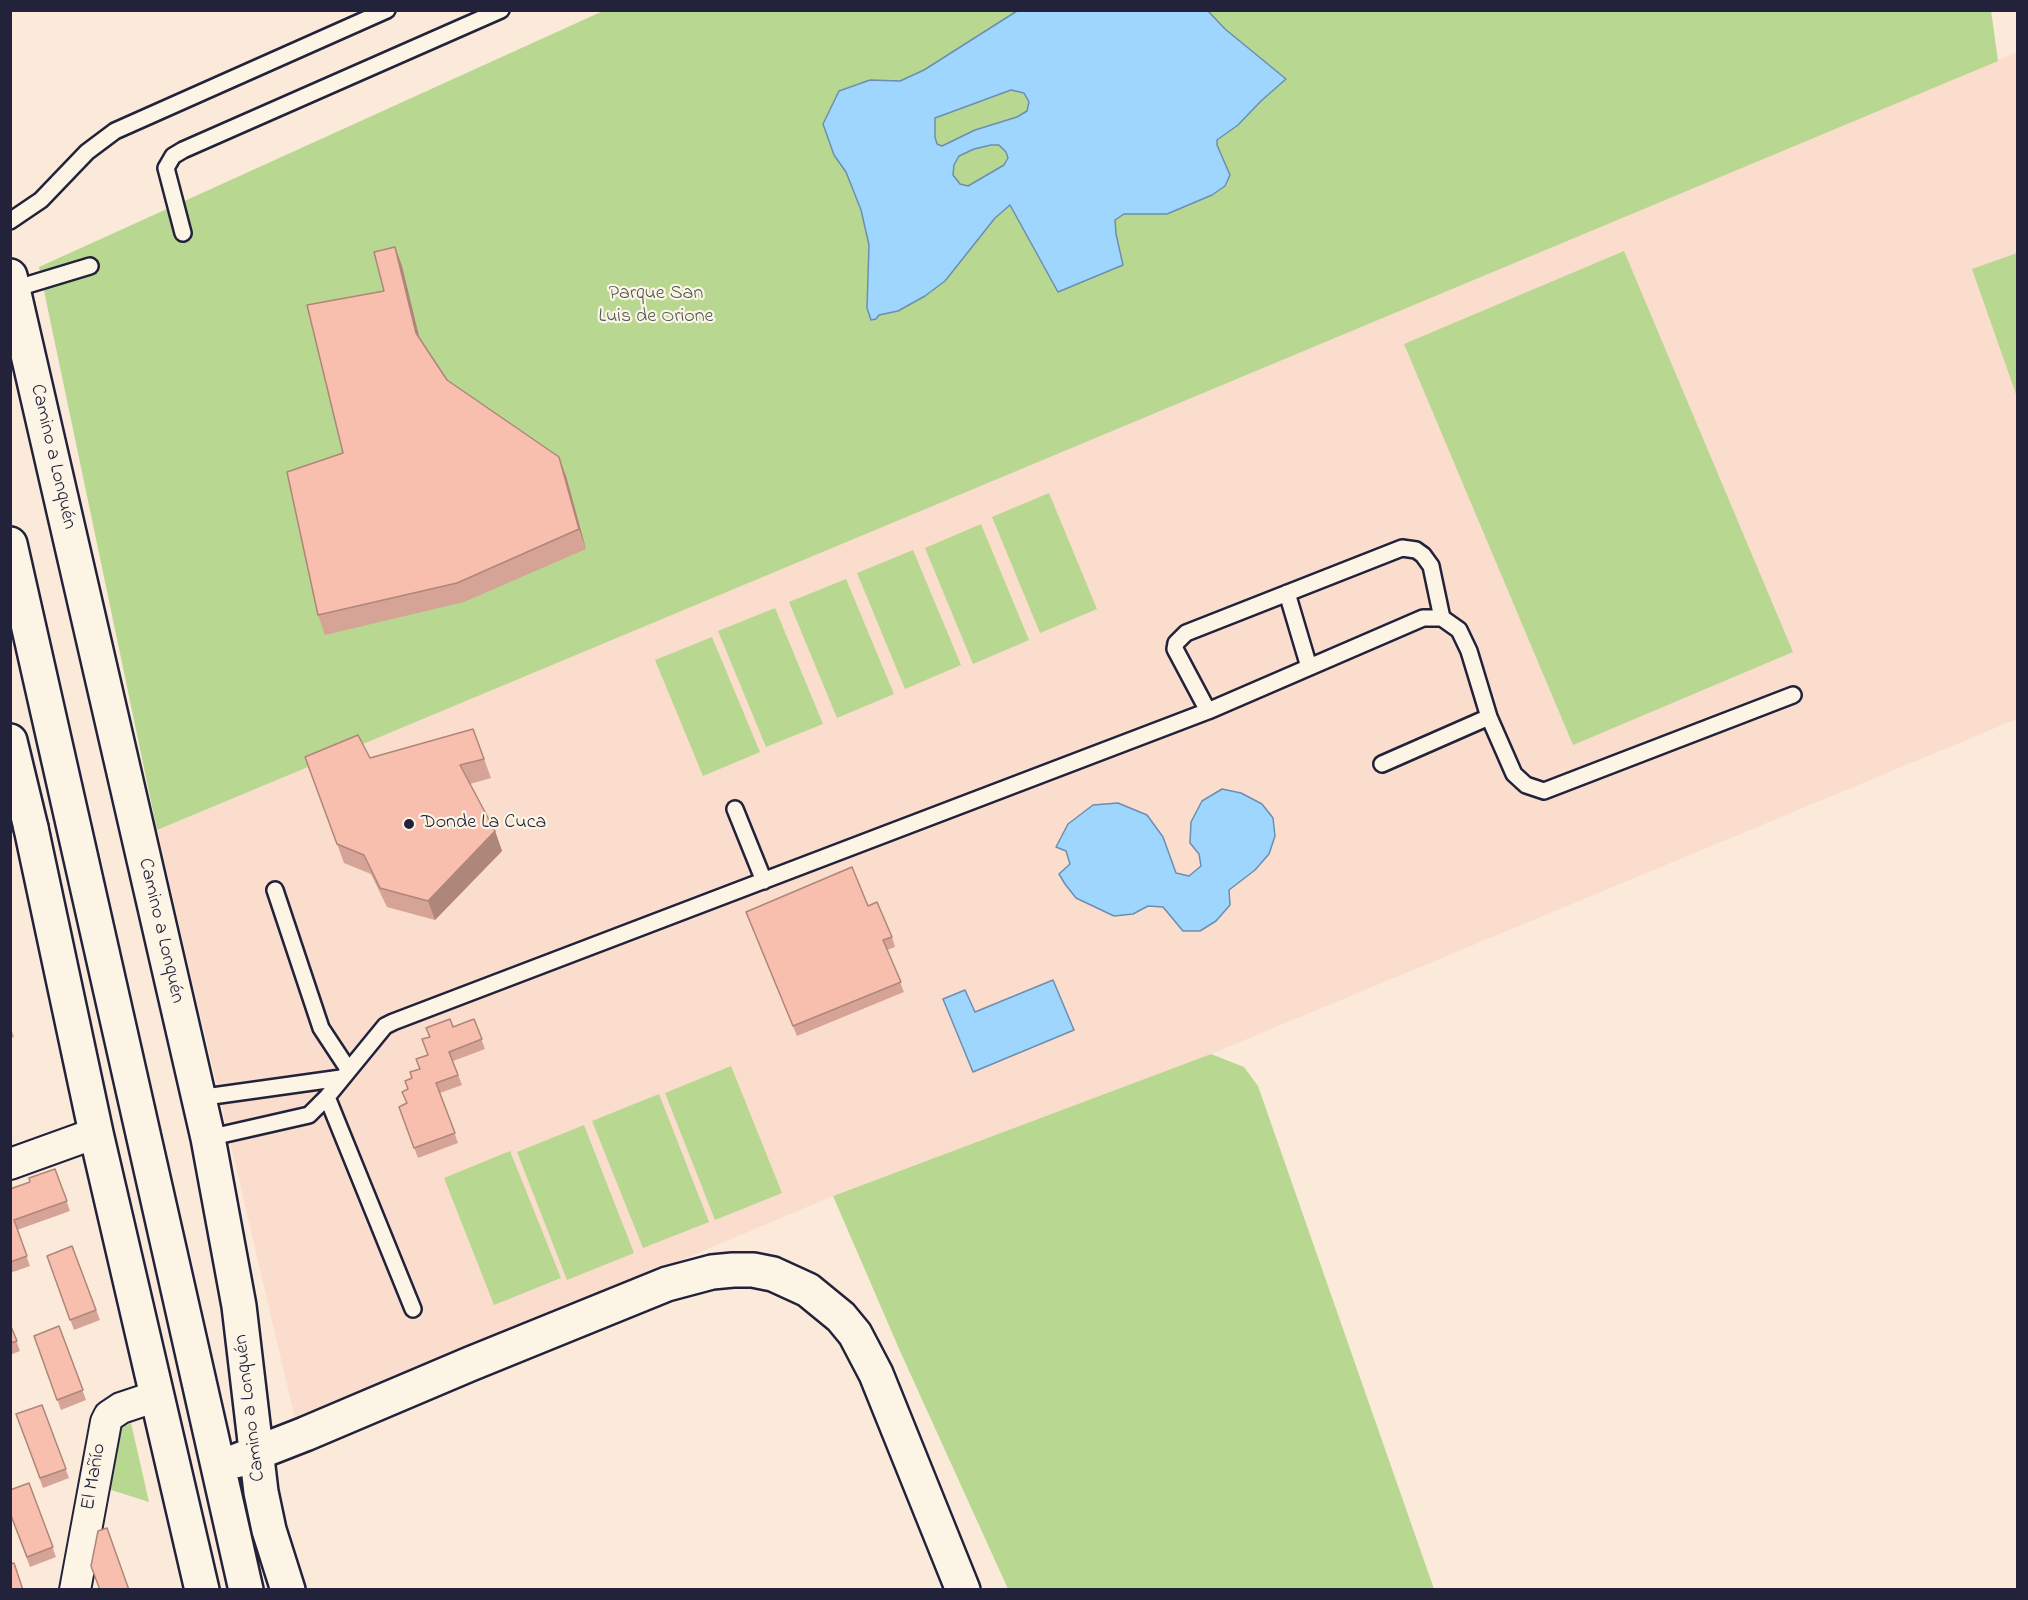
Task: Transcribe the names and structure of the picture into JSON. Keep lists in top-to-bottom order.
{
  "streets": {
    "main road": ["Camino a Lonquén"],
    "street": ["El Mañío"]
  },
  "parks": ["Parque San Luis de Orione"],
  "places": ["Donde La Cuca"]
}
